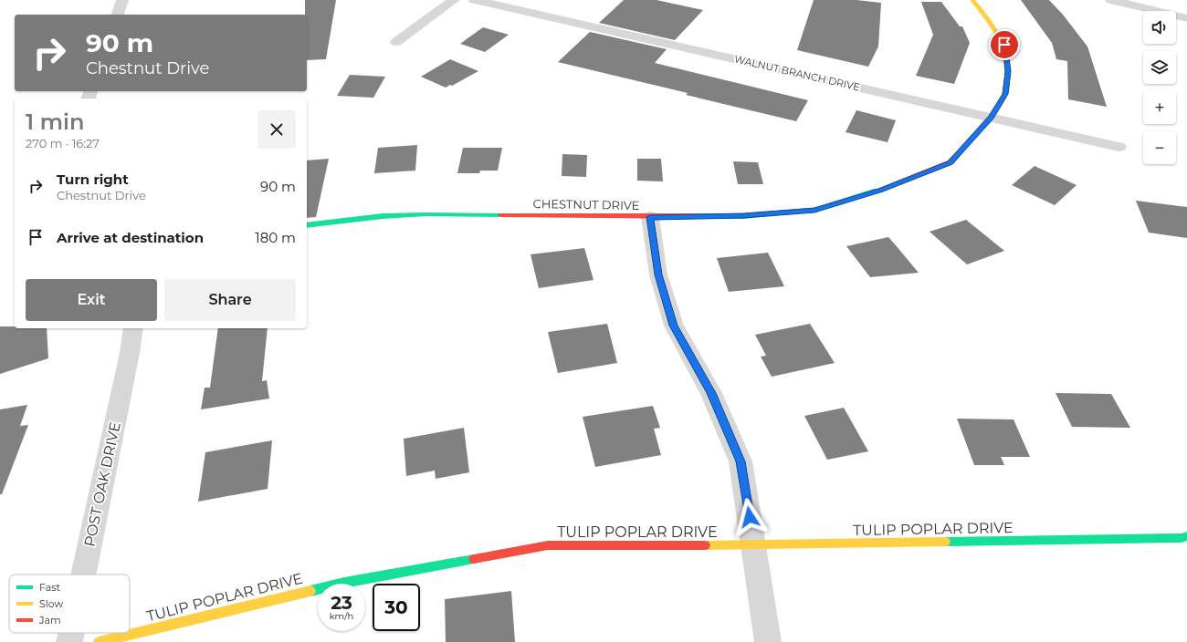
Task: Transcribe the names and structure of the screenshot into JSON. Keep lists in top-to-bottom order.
{
  "streets": {
    "street": [
      "WALNUT BRANCH DRIVE",
      "CHESTNUT DRIVE",
      "POST OAK DRIVE",
      "TULIP POPLAR DRIVE"
    ]
  },
  "crossings": [
    ["WALNUT BRANCH DRIVE", "CHESTNUT DRIVE"]
  ],
  "legend": ["Fast", "Slow", "Jam"],
  "page": {
    "map_buttons": ["+", "−"],
    "turn": ["90 m", "Chestnut Drive"],
    "heading": ["1 min", "270 m · 16:27"],
    "list": [
      {
        "name": "Turn right",
        "note": "Chestnut Drive",
        "value": "90 m"
      },
      {
        "name": "Arrive at destination",
        "value": "180 m"
      }
    ],
    "buttons": ["Exit", "Share"],
    "speed": "23 km/h",
    "limit": "30"
  }
}
